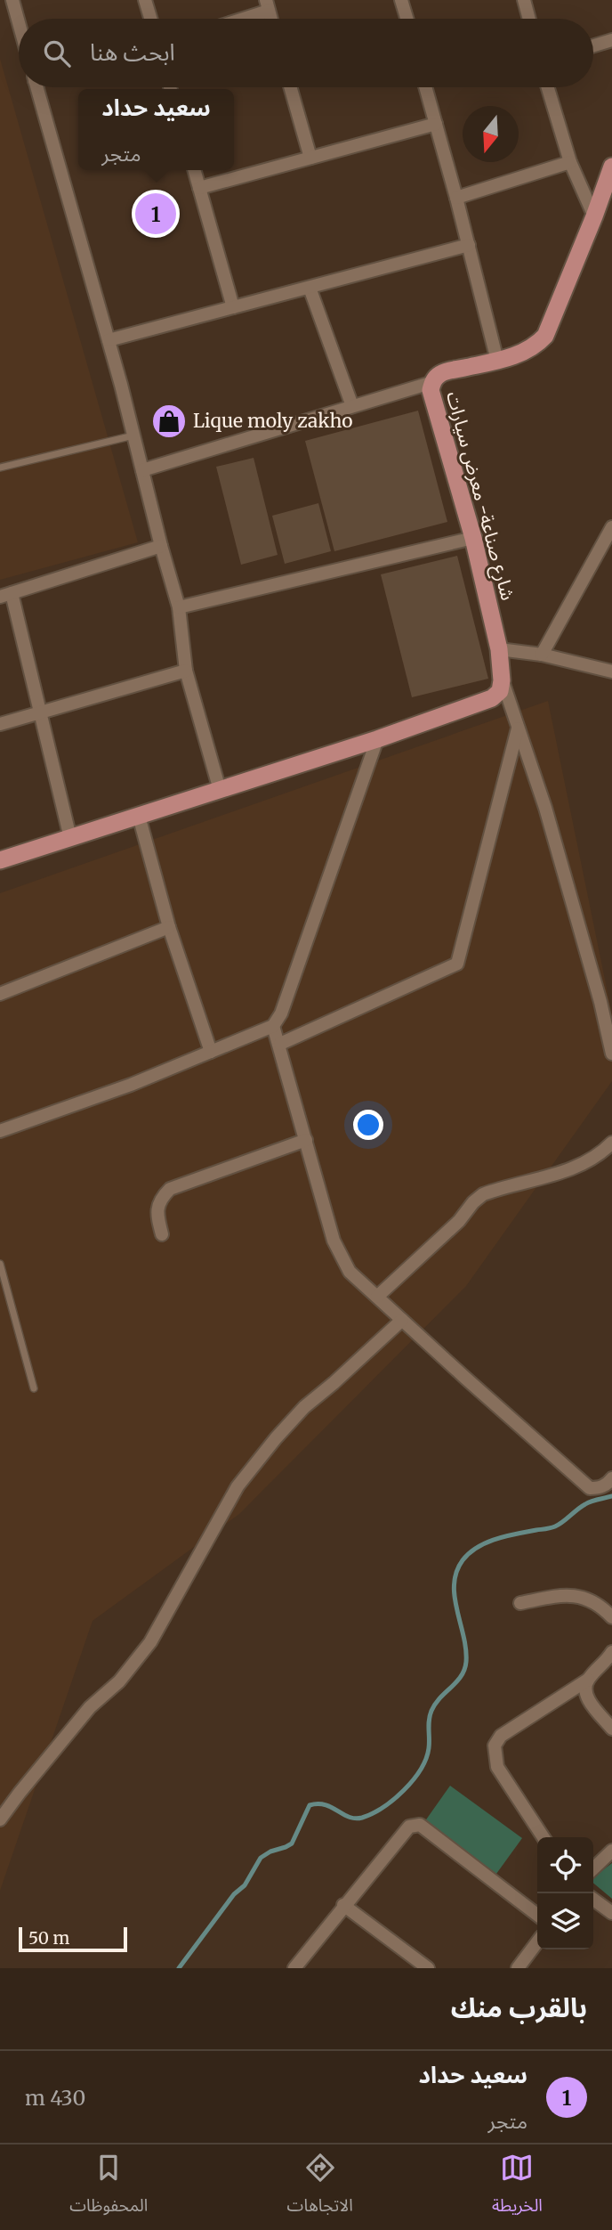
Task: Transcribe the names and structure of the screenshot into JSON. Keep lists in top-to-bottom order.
{
  "streets": {
    "main road": ["شارع صناعة- معرض سيارات"]
  },
  "places": {
    "shop": ["Lique moly zakho"]
  },
  "scale_bar": "50 m",
  "north": "bottom",
  "page": {
    "search": "ابحث هنا",
    "popup": ["سعيد حداد", "متجر"],
    "pins": "1",
    "scale": "50 m",
    "heading": "بالقرب منك",
    "list": [
      {
        "mark": "1",
        "name": "سعيد حداد",
        "note": "متجر",
        "value": "430 m"
      }
    ],
    "nav": ["الخريطة", "الاتجاهات", "المحفوظات"]
  }
}
